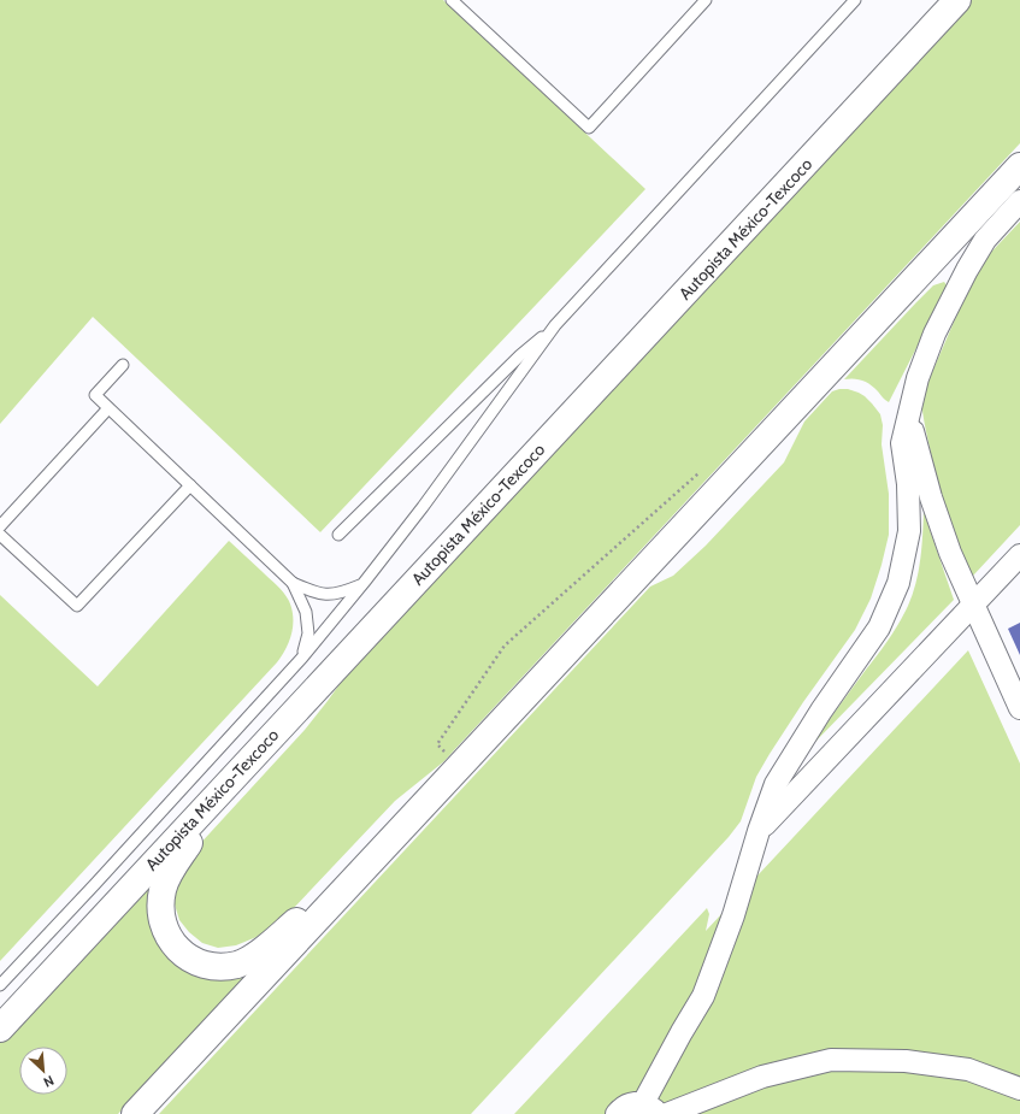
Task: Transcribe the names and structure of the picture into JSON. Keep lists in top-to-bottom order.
{
  "streets": {
    "highway": ["Autopista México-Texcoco"]
  },
  "north": "bottom right"
}
